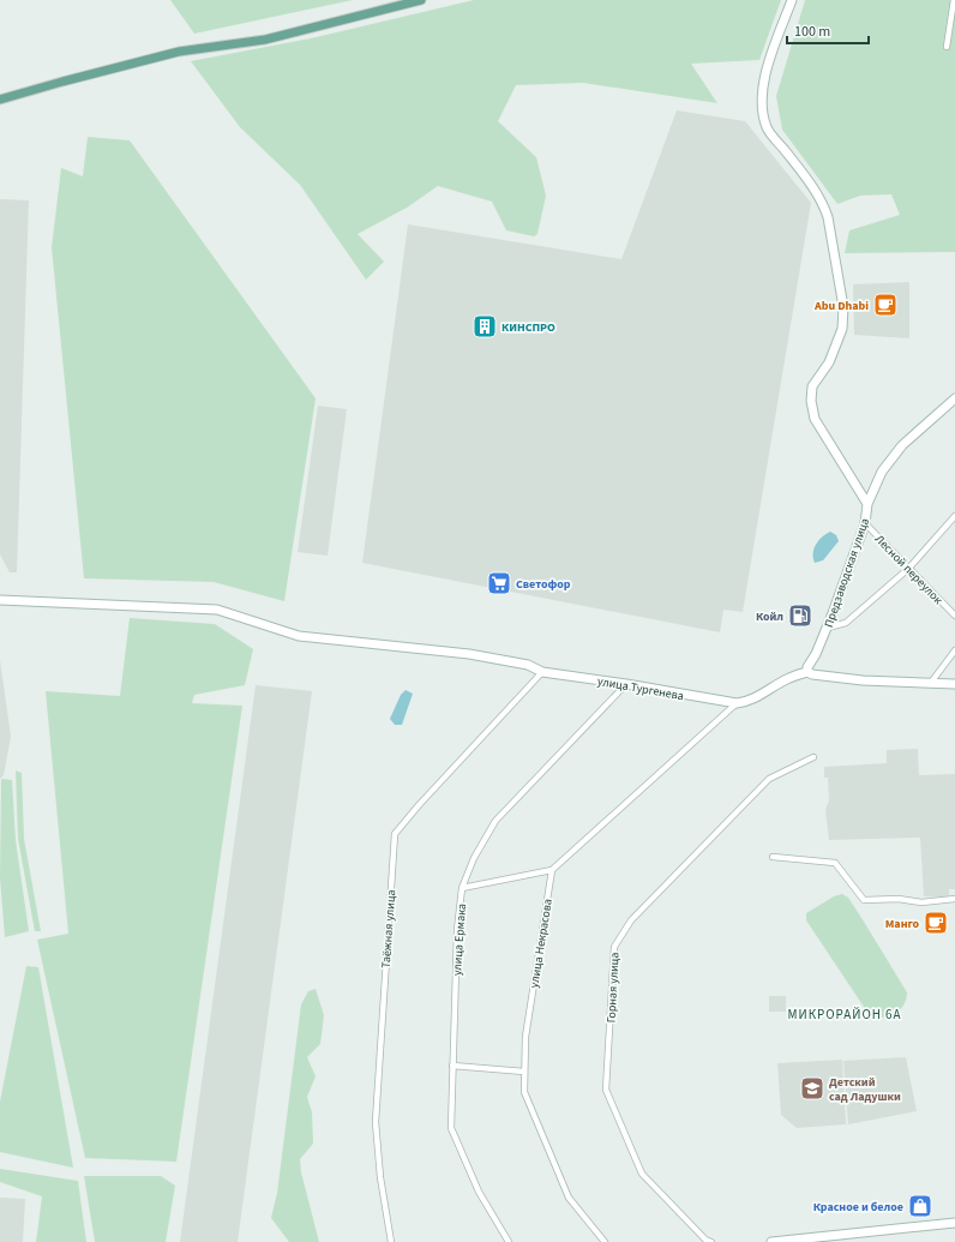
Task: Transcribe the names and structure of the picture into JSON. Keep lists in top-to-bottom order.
{
  "streets": {
    "street": [
      "Лесной переулок",
      "Предзаводская улица",
      "улица Тургенева",
      "Таёжная улица",
      "улица Ермака",
      "улица Некрасова",
      "Горная улица"
    ]
  },
  "crossings": [
    ["Лесной переулок", "Предзаводская улица"],
    ["Предзаводская улица", "улица Тургенева"],
    ["улица Тургенева", "Таёжная улица"],
    ["улица Тургенева", "улица Ермака"]
  ],
  "districts": ["МИКРОРАЙОН 6А"],
  "places": {
    "cafe": ["Abu Dhabi", "Манго"],
    "building": ["КИНСПРО"],
    "supermarket": ["Светофор"],
    "fuel station": ["Койл"],
    "school or university": ["Детский сад Ладушки"],
    "shop": ["Красное и белое"]
  },
  "scale_bar": "100 m"
}
